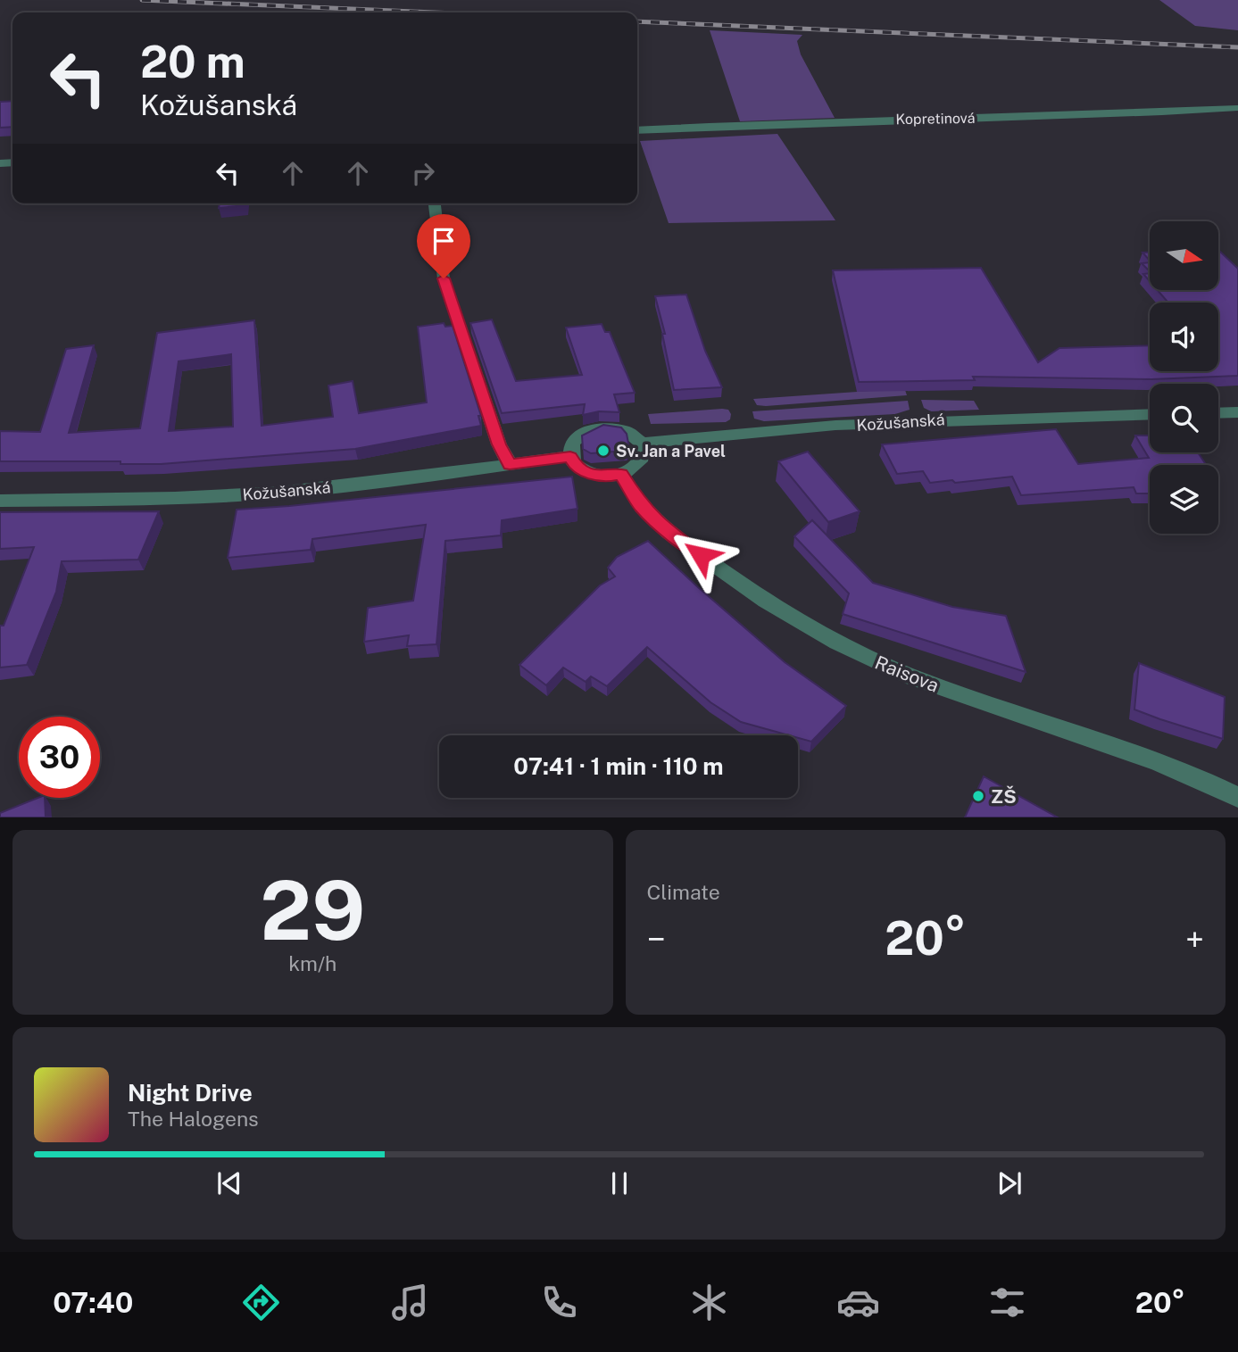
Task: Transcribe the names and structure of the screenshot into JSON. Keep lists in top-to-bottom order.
{
  "streets": {
    "street": ["Kopretinová", "Kožušanská", "Raisova"]
  },
  "crossings": [
    ["Kožušanská", "Raisova"]
  ],
  "places": ["Sv. Jan a Pavel", "ZŠ"],
  "north": "right",
  "page": {
    "turn": ["20 m", "Kožušanská"],
    "limit": "30",
    "trip": "07:41 · 1 min · 110 m",
    "tile": [
      ["29", "km/h"],
      "Climate"
    ],
    "heat": ["−", "20°", "+"],
    "song": ["Night Drive", "The Halogens"],
    "tabs": ["07:40", "20°"]
  }
}
